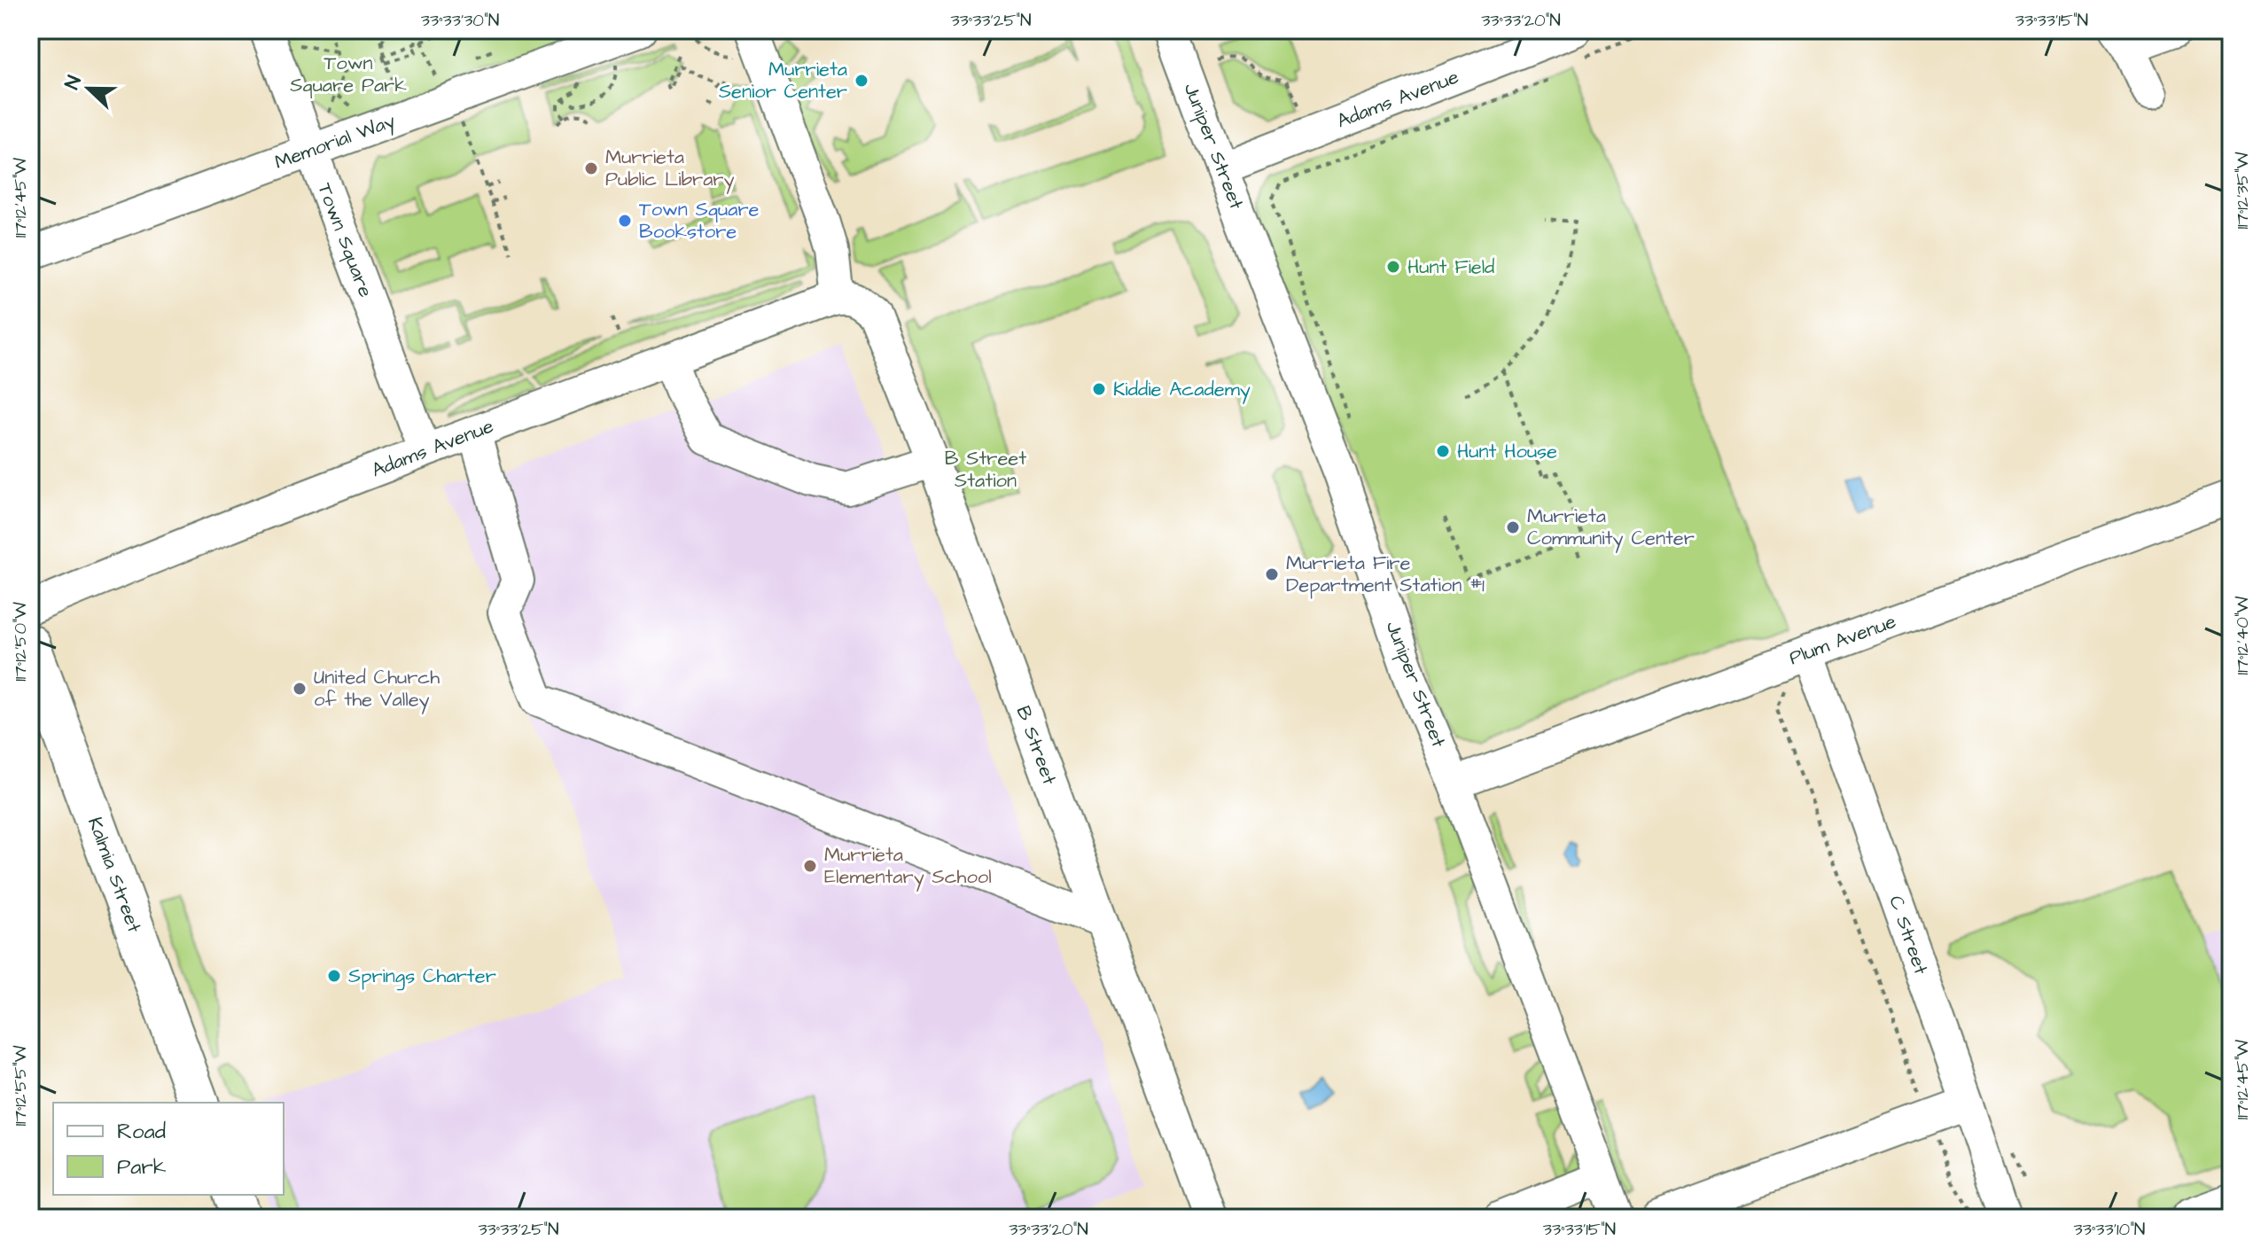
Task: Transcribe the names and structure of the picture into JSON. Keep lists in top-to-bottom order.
{
  "streets": {
    "main road": ["Kalmia Street"],
    "street": [
      "Adams Avenue",
      "Memorial Way",
      "Juniper Street",
      "Town Square",
      "Plum Avenue",
      "B Street",
      "C Street"
    ]
  },
  "crossings": [
    ["Adams Avenue", "Juniper Street"],
    ["Adams Avenue", "Town Square"],
    ["Adams Avenue", "B Street"],
    ["Memorial Way", "Town Square"],
    ["Juniper Street", "Plum Avenue"],
    ["Plum Avenue", "C Street"]
  ],
  "parks": ["Town Square Park", "B Street Station"],
  "places": [
    "Murrieta Senior Center",
    "Murrieta Public Library",
    "Town Square Bookstore",
    "Hunt Field",
    "Kiddie Academy",
    "Hunt House",
    "Murrieta Community Center",
    "Murrieta Fire Department Station #1",
    "United Church of the Valley",
    "Murrieta Elementary School",
    "Springs Charter"
  ],
  "legend": ["Road", "Park"],
  "north": "left",
  "coordinates": [
    "33°33'30\"N",
    "33°33'25\"N",
    "33°33'20\"N",
    "33°33'15\"N",
    "117°12'35\"W",
    "117°12'45\"W",
    "117°12'40\"W",
    "117°12'50\"W",
    "117°12'55\"W",
    "33°33'10\"N"
  ]
}
